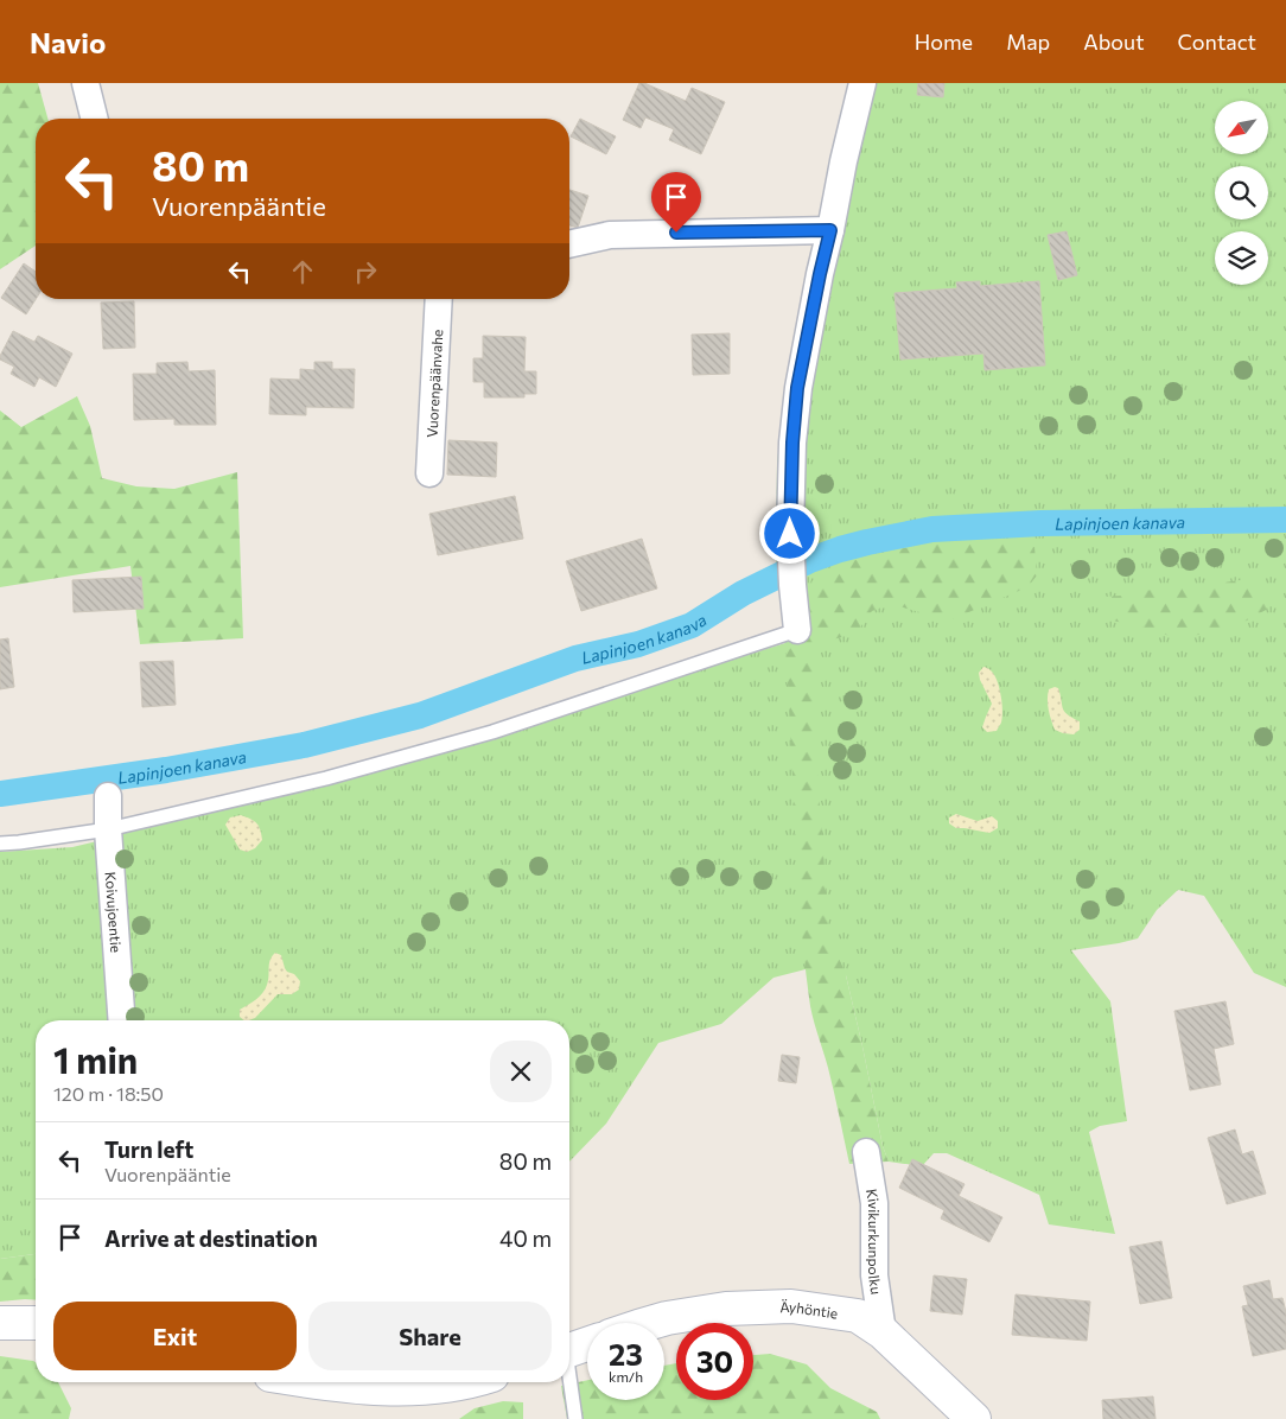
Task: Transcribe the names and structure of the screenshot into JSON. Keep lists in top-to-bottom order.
{
  "streets": {
    "main road": ["Äyhöntie"],
    "street": ["Vuorenpäänvahe", "Koivujoentie", "Kivikurkunpolku"]
  },
  "crossings": [
    ["Kivikurkunpolku", "Äyhöntie"]
  ],
  "water": ["Lapinjoen kanava"],
  "north": "bottom left",
  "page": {
    "header": "Navio",
    "nav": [
      "Home",
      "Map",
      "About",
      "Contact"
    ],
    "turn": ["80 m", "Vuorenpääntie"],
    "heading": ["1 min", "120 m · 18:50"],
    "list": [
      {
        "name": "Turn left",
        "note": "Vuorenpääntie",
        "value": "80 m"
      },
      {
        "name": "Arrive at destination",
        "value": "40 m"
      }
    ],
    "buttons": ["Exit", "Share"],
    "speed": "23 km/h",
    "limit": "30"
  }
}
